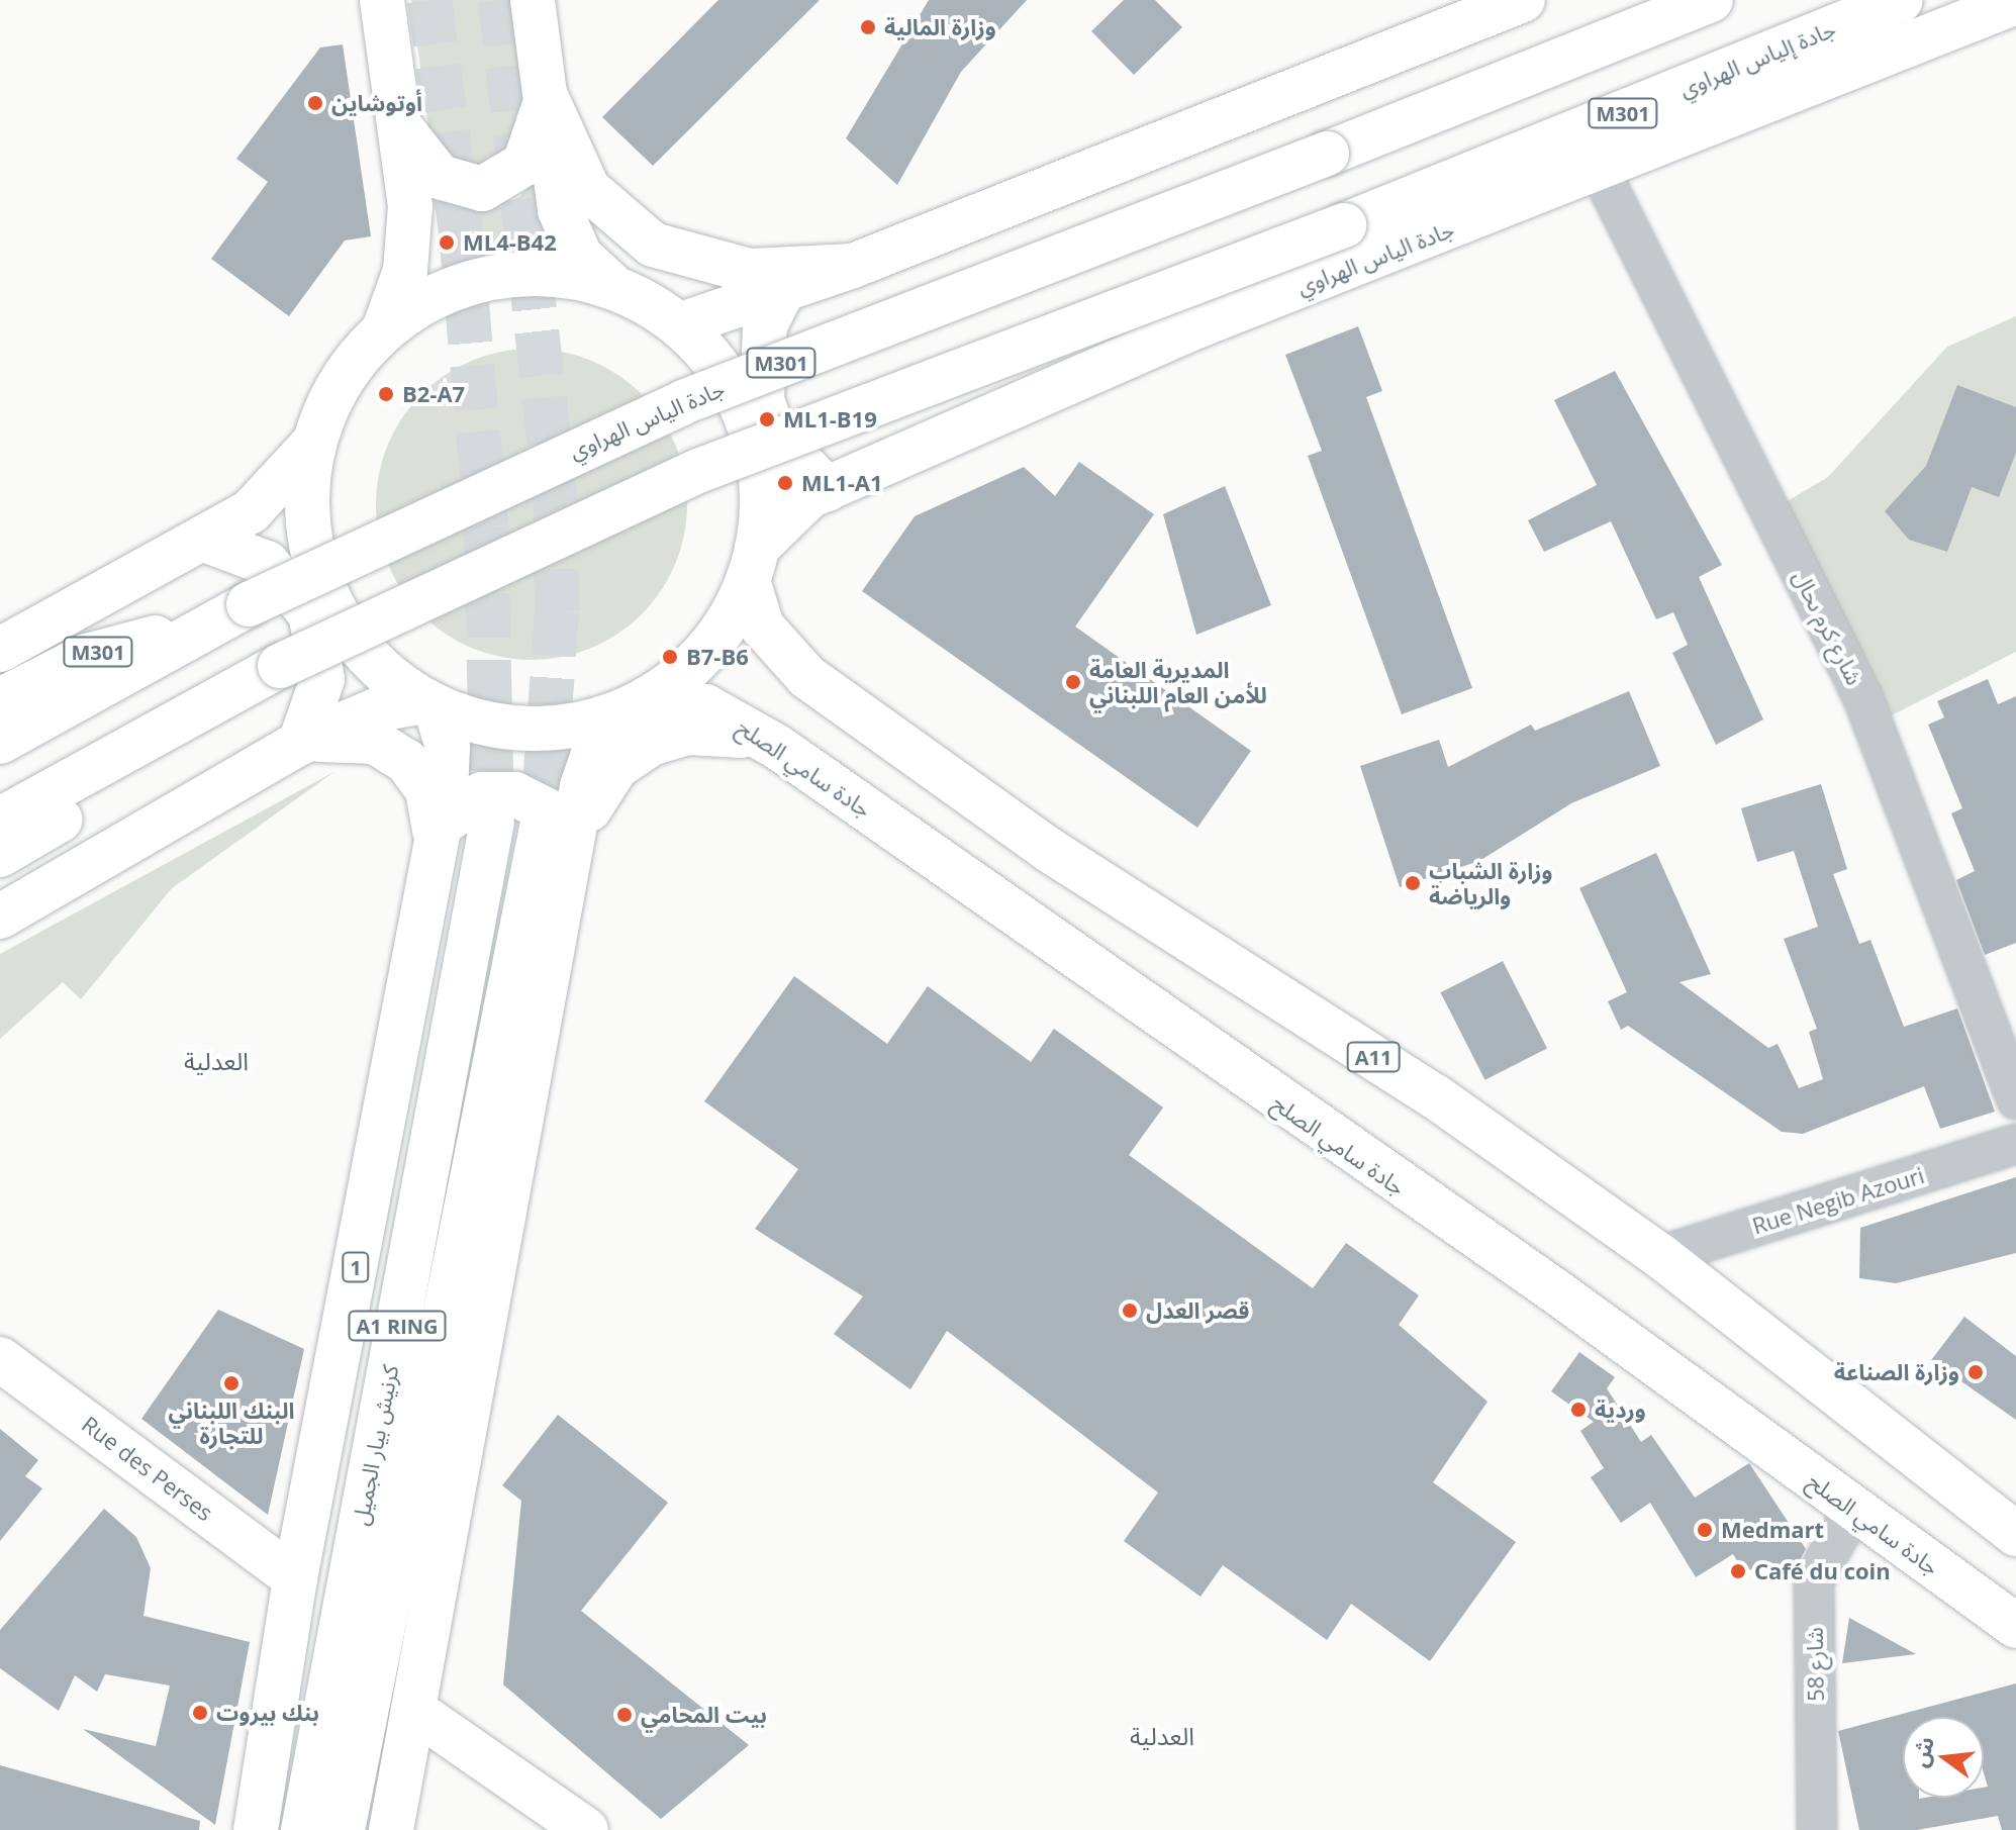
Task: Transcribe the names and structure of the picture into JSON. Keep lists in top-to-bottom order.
{
  "streets": {
    "main road": [
      "جادة إلياس الهراوي",
      "M301",
      "جادة الياس الهراوي",
      "جادة سامي الصلح",
      "A11",
      "1",
      "A1 RING",
      "كرنيش بيار الجميل",
      "Rue des Perses"
    ],
    "street": ["شارع كرم ىحال", "Rue Negib Azouri", "شارع 58"]
  },
  "crossings": [
    ["جادة إلياس الهراوي", "جادة الياس الهراوي"],
    ["M301", "جادة الياس الهراوي"],
    ["جادة الياس الهراوي", "شارع كرم ىحال"],
    ["جادة الياس الهراوي", "A11"],
    ["جادة سامي الصلح", "شارع 58"],
    ["A11", "Rue Negib Azouri"],
    ["1", "Rue des Perses"]
  ],
  "districts": ["العدلية", "العدلية"],
  "places": [
    "وزارة المالية",
    "أوتوشاين",
    "ML4-B42",
    "B2-A7",
    "ML1-B19",
    "ML1-A1",
    "B7-B6",
    "المديرية العامة للأمن العام اللبناني",
    "وزارة الشباب والرياضة",
    "قصر العدل",
    "وزارة الصناعة",
    "البنك اللبناني للتجارة",
    "وردية",
    "Medmart",
    "Café du coin",
    "بنك بيروت",
    "بيت المحامي"
  ],
  "north": "left"
}
